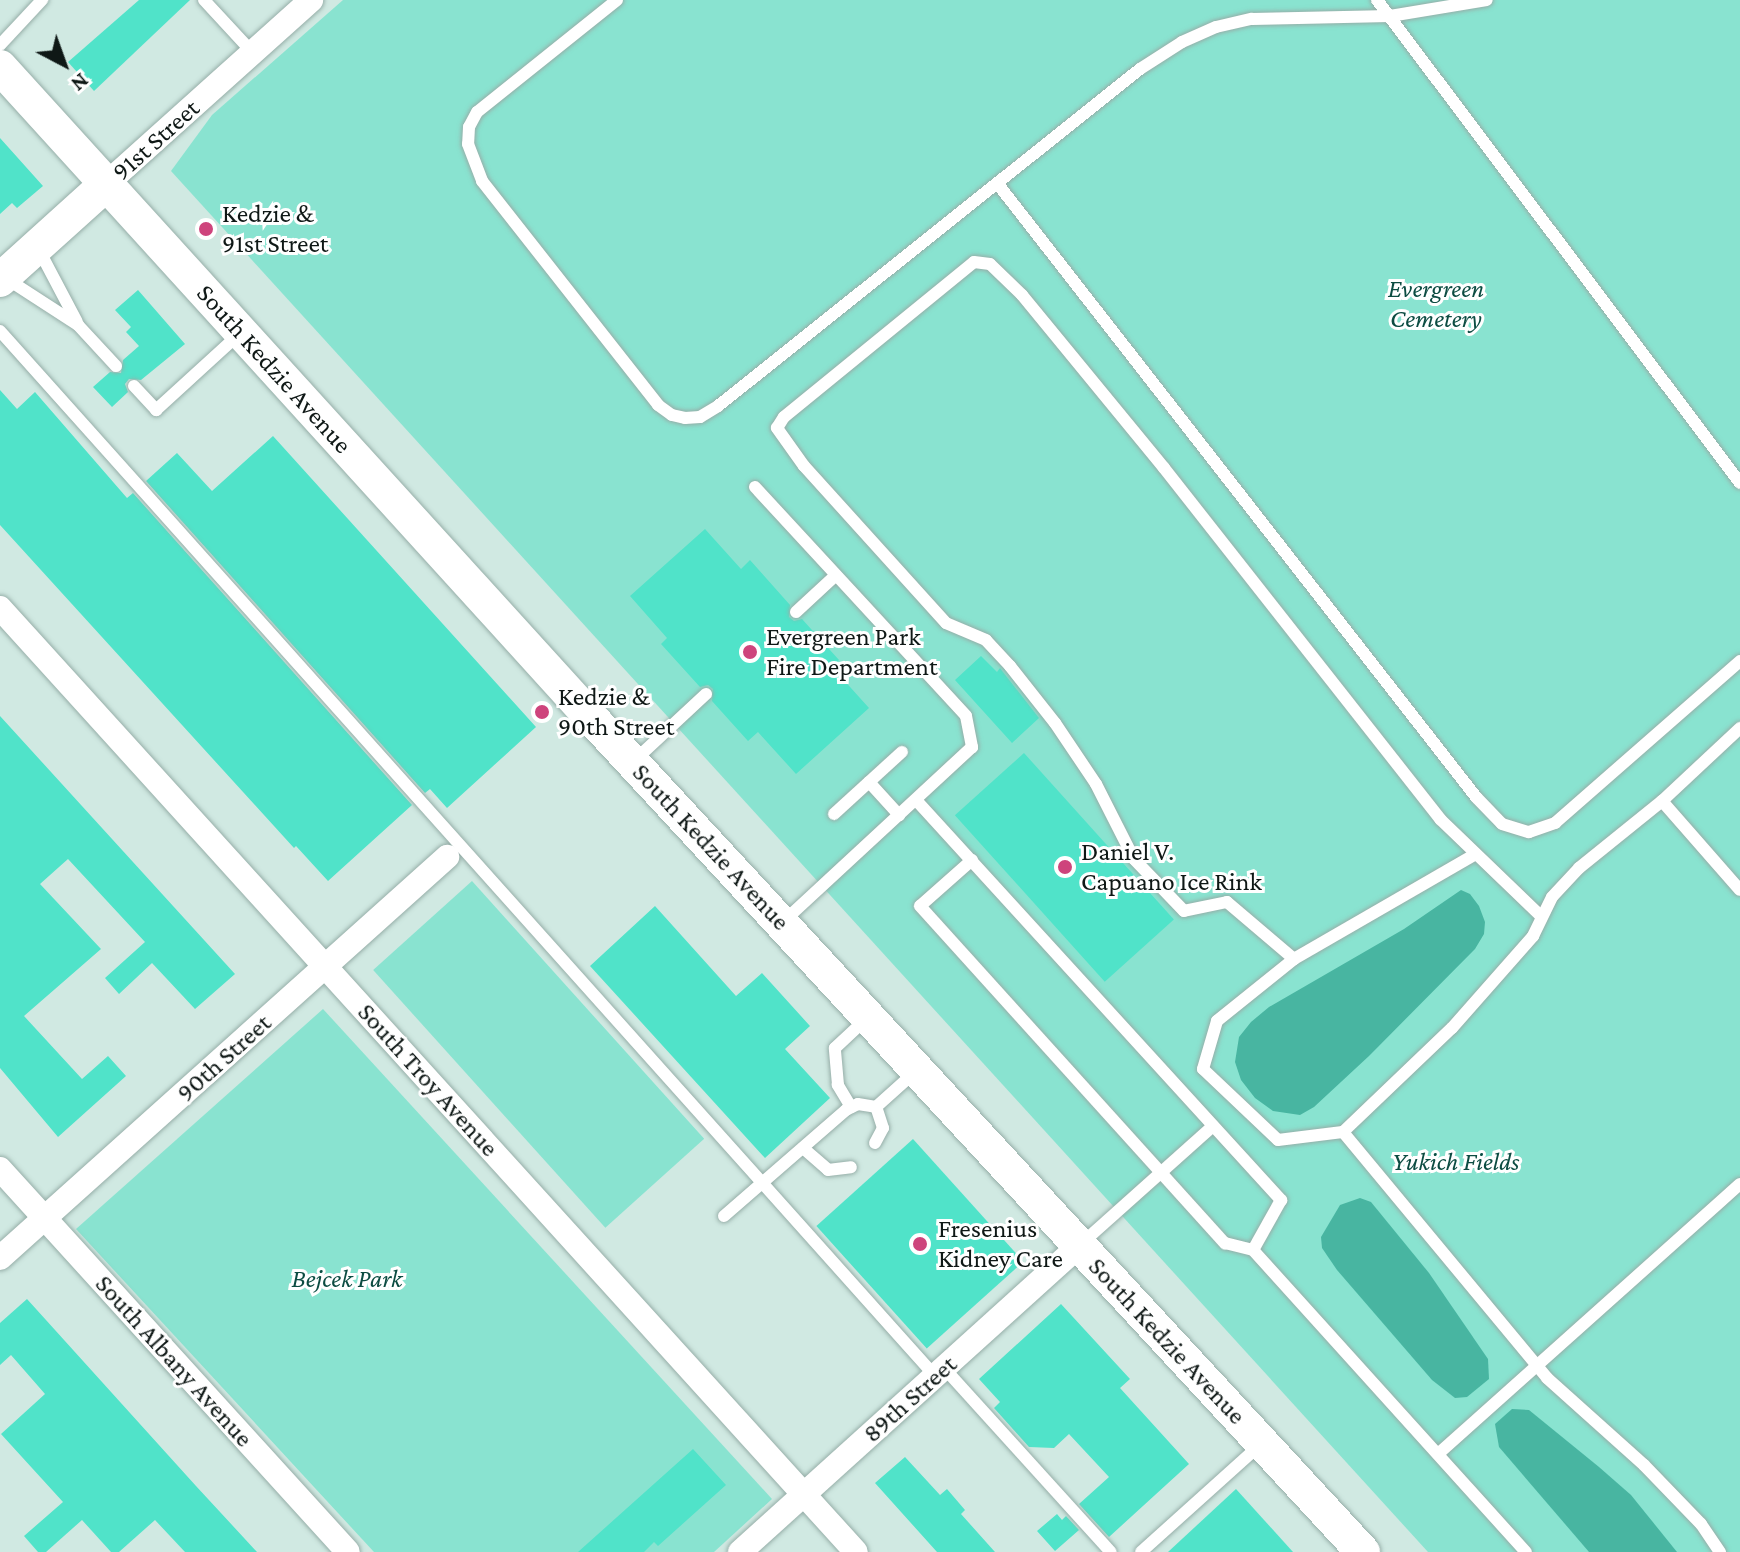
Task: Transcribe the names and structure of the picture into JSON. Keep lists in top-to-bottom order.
{
  "streets": {
    "main road": ["91st Street", "South Kedzie Avenue"],
    "street": [
      "90th Street",
      "South Troy Avenue",
      "South Albany Avenue",
      "89th Street"
    ]
  },
  "crossings": [
    ["91st Street", "South Kedzie Avenue"],
    ["South Kedzie Avenue", "89th Street"],
    ["90th Street", "South Troy Avenue"],
    ["90th Street", "South Albany Avenue"],
    ["South Troy Avenue", "89th Street"]
  ],
  "parks": ["Evergreen Cemetery", "Yukich Fields", "Bejcek Park"],
  "places": [
    "Kedzie & 91st Street",
    "Evergreen Park Fire Department",
    "Kedzie & 90th Street",
    "Daniel V. Capuano Ice Rink",
    "Fresenius Kidney Care"
  ],
  "north": "bottom right"
}
